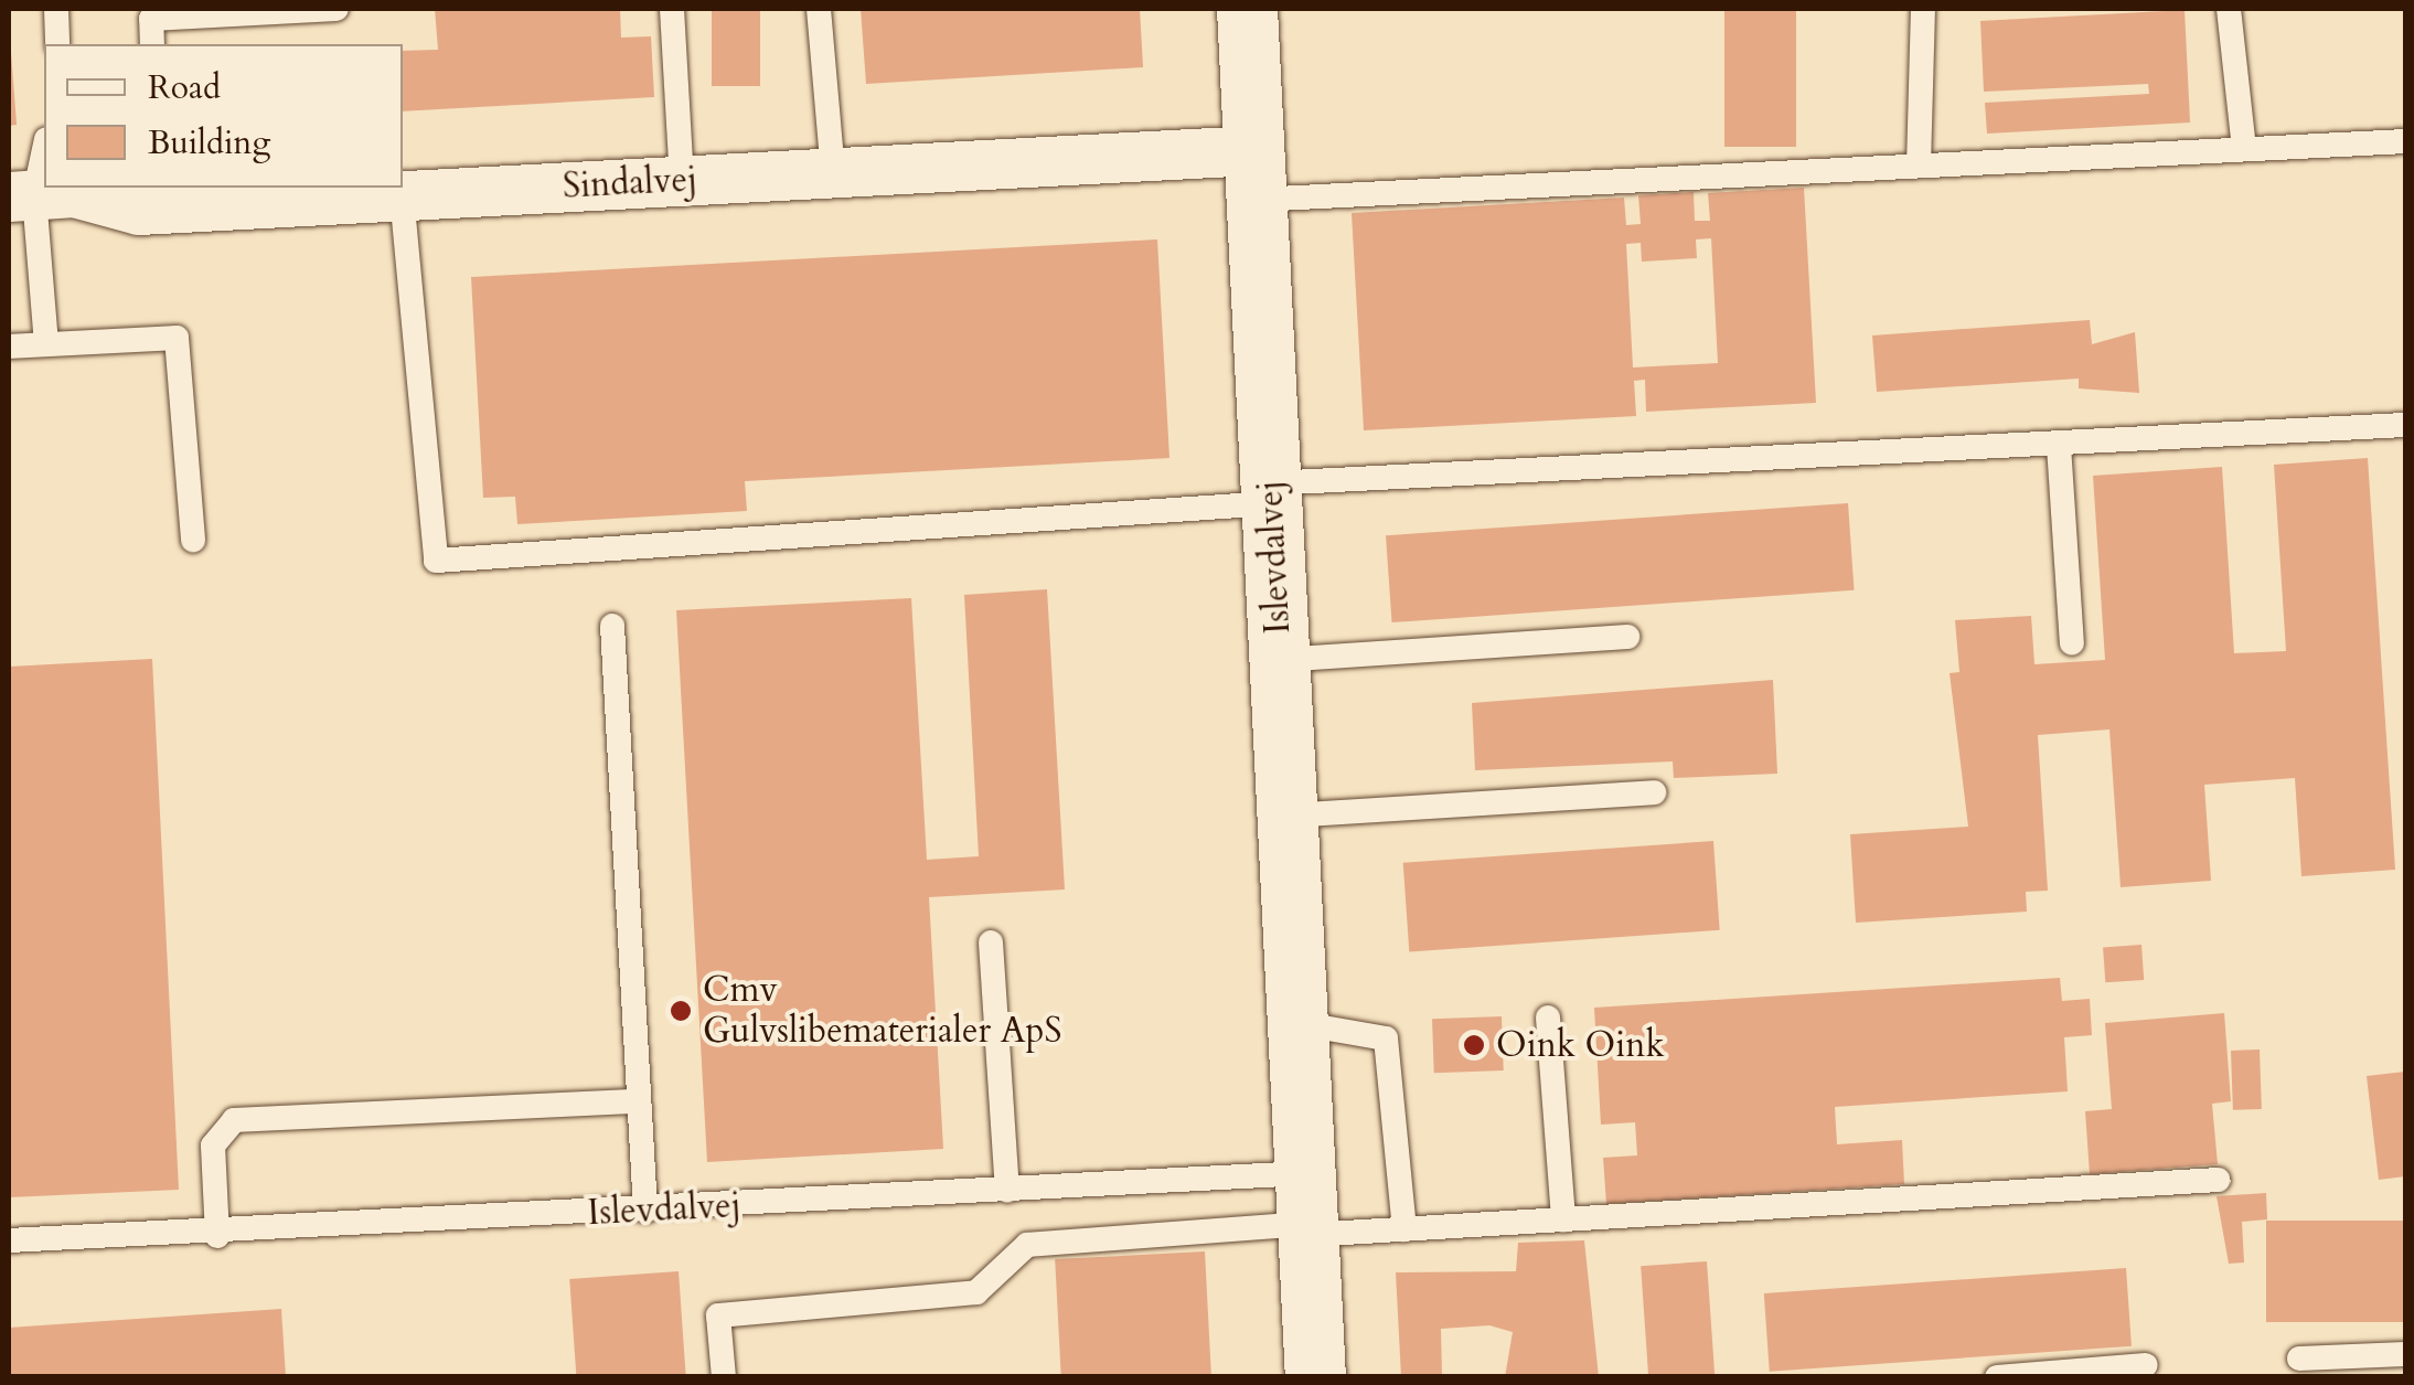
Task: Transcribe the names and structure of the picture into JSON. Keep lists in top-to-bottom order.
{
  "streets": {
    "street": ["Sindalvej", "Islevdalvej"]
  },
  "crossings": [
    ["Sindalvej", "Islevdalvej"]
  ],
  "places": ["Cmv Gulvslibematerialer ApS", "Oink Oink"],
  "legend": ["Road", "Building"]
}
